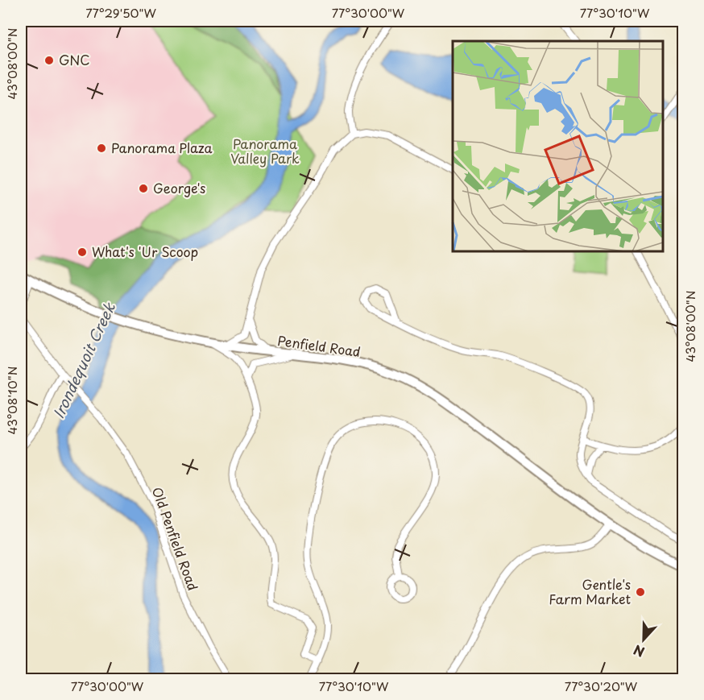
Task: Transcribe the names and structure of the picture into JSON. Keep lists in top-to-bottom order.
{
  "streets": {
    "main road": ["Penfield Road"],
    "street": ["Old Penfield Road"]
  },
  "water": ["Irondequoit Creek"],
  "parks": ["Panorama Valley Park"],
  "places": [
    "GNC",
    "Panorama Plaza",
    "George's",
    "What's 'Ur Scoop",
    "Gentle's Farm Market"
  ],
  "north": "bottom",
  "coordinates": [
    "77°29'50\"W",
    "77°30'00\"W",
    "77°30'10\"W",
    "43°08'00\"N",
    "43°08'10\"N",
    "77°30'20\"W"
  ]
}
